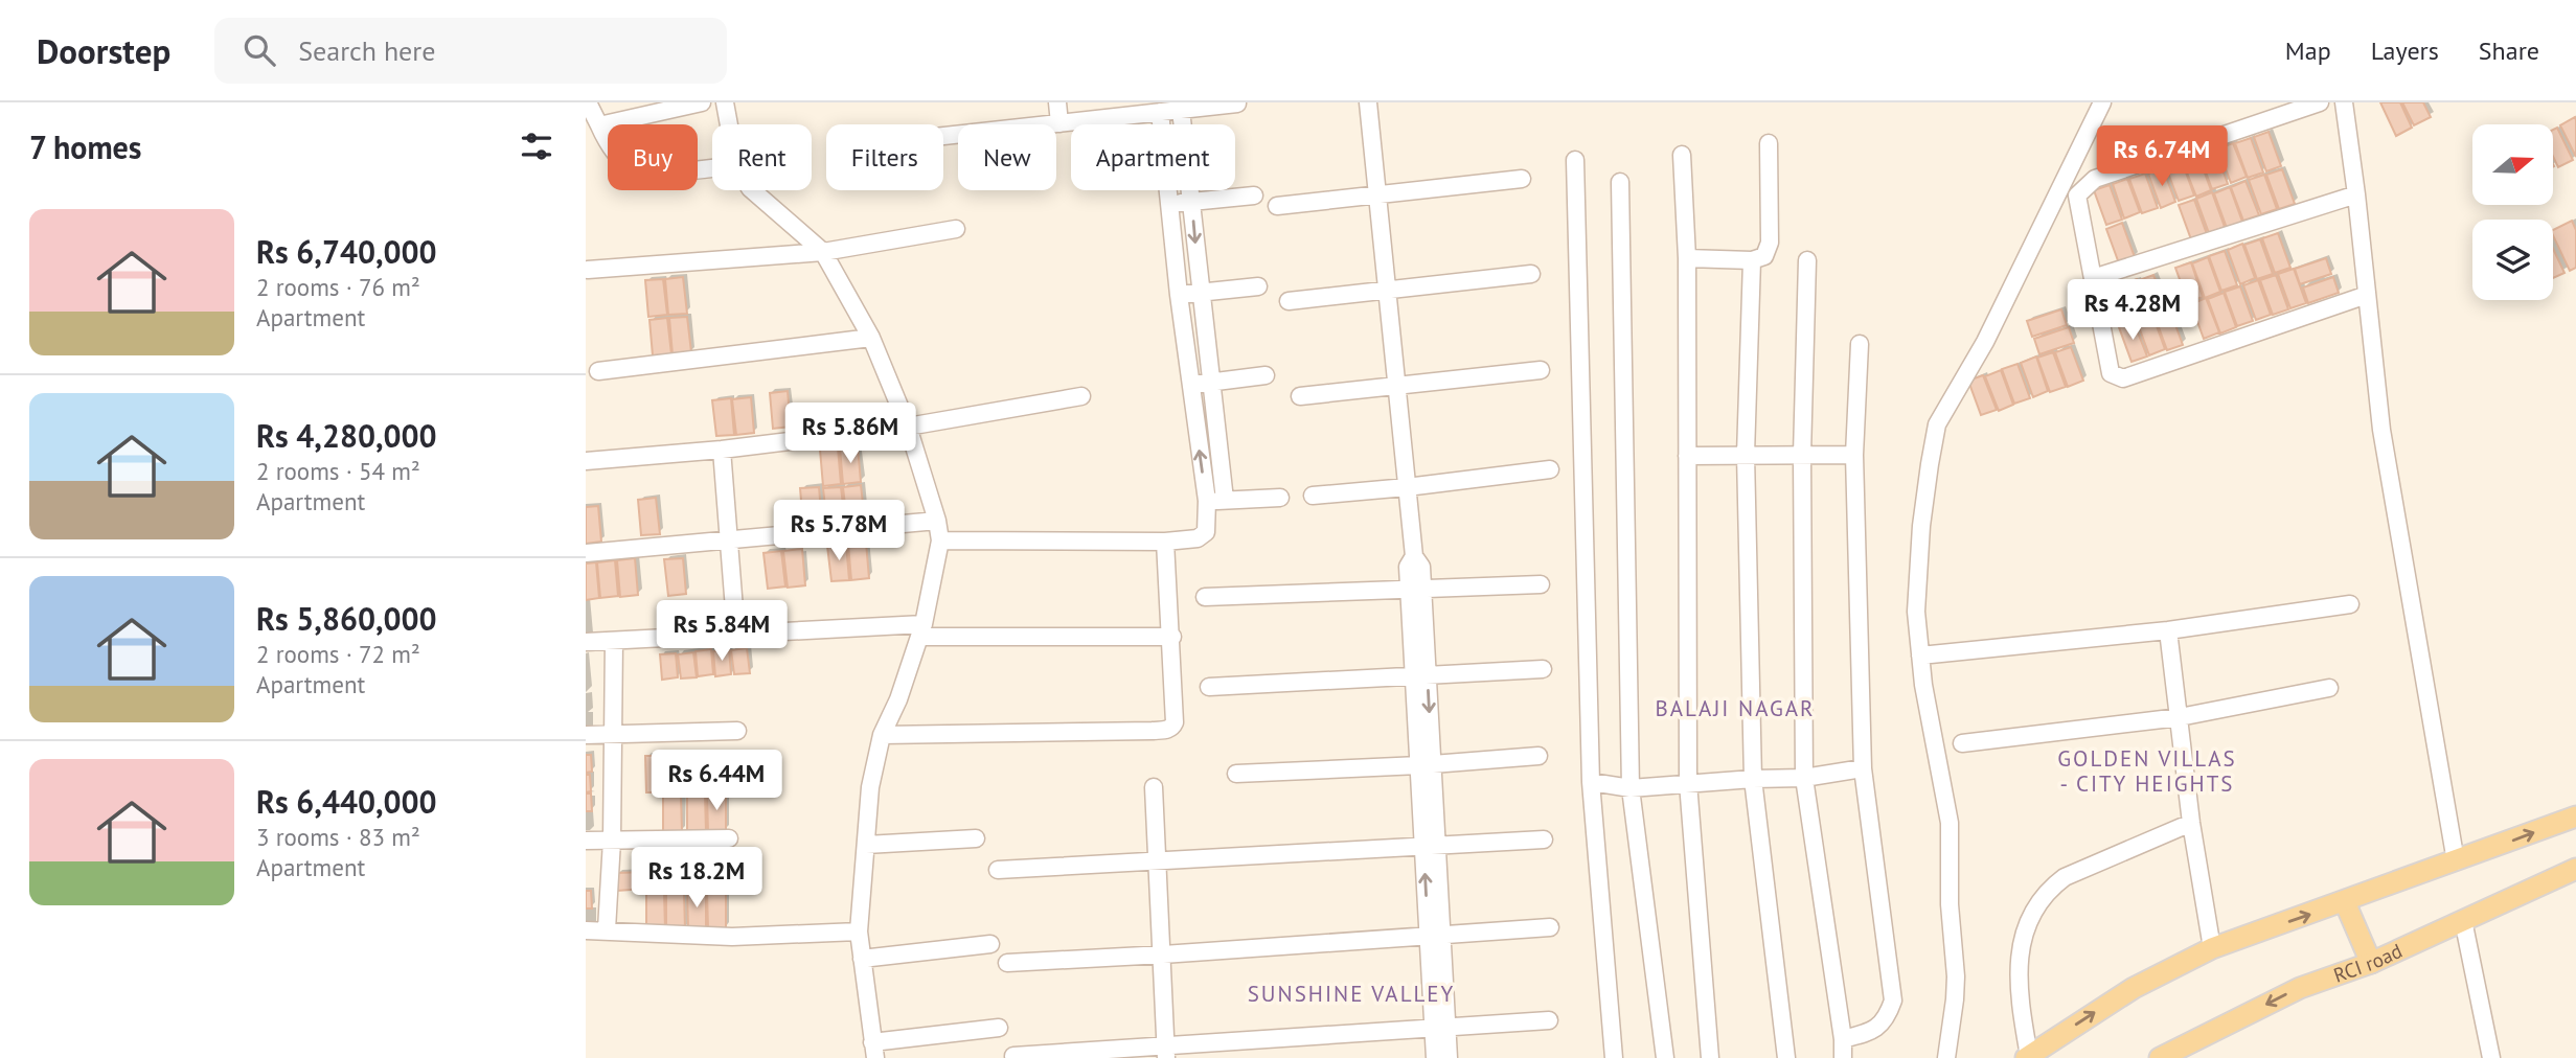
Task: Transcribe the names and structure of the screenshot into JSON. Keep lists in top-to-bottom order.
{
  "streets": {
    "main road": ["RCI road"]
  },
  "districts": ["BALAJI NAGAR", "GOLDEN VILLAS - CITY HEIGHTS", "SUNSHINE VALLEY"],
  "north": "right",
  "page": {
    "header": "Doorstep",
    "search": "Search here",
    "nav": ["Map", "Layers", "Share"],
    "heading": "7 homes",
    "chip": [
      "Buy",
      "Rent",
      "Filters",
      "New",
      "Apartment"
    ],
    "price": [
      "Rs 6.74M",
      "Rs 4.28M",
      "Rs 5.86M",
      "Rs 5.78M",
      "Rs 5.84M",
      "Rs 6.44M",
      "Rs 18.2M"
    ],
    "list": [
      {
        "name": "Rs 6,740,000",
        "note": "2 rooms · 76 m² · Apartment"
      },
      {
        "name": "Rs 4,280,000",
        "note": "2 rooms · 54 m² · Apartment"
      },
      {
        "name": "Rs 5,860,000",
        "note": "2 rooms · 72 m² · Apartment"
      },
      {
        "name": "Rs 6,440,000",
        "note": "3 rooms · 83 m² · Apartment"
      }
    ]
  }
}
